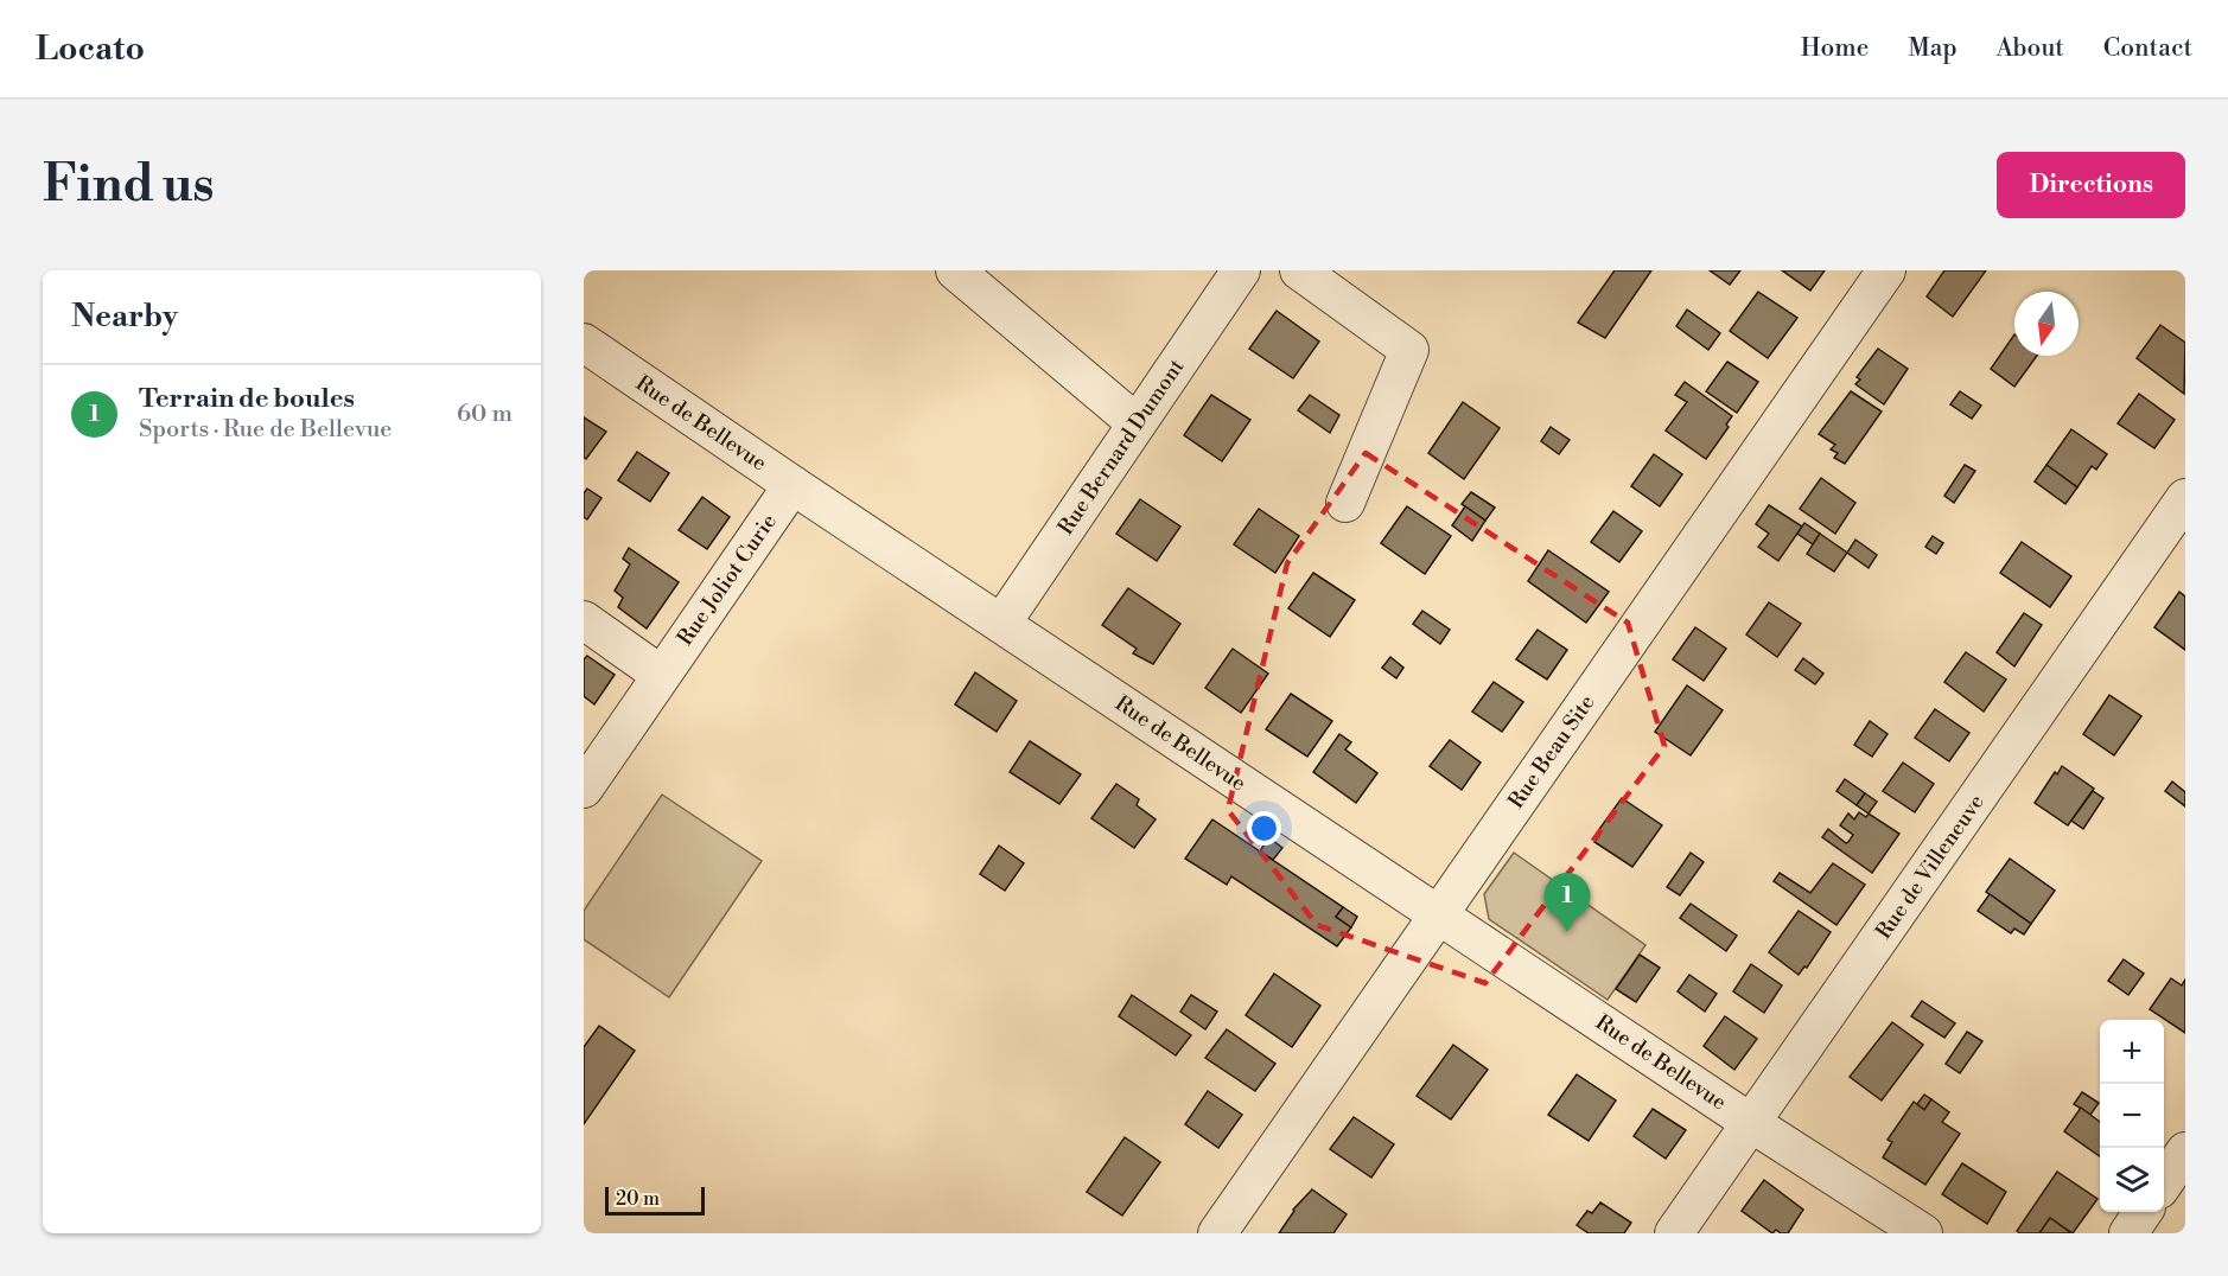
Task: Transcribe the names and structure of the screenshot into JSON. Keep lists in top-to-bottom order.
{
  "streets": {
    "street": [
      "Rue de Bellevue",
      "Rue Bernard Dumont",
      "Rue Joliot Curie",
      "Rue Beau Site",
      "Rue de Villeneuve"
    ]
  },
  "crossings": [
    ["Rue de Bellevue", "Rue Bernard Dumont"],
    ["Rue de Bellevue", "Rue Joliot Curie"],
    ["Rue de Bellevue", "Rue Beau Site"],
    ["Rue de Bellevue", "Rue de Villeneuve"]
  ],
  "scale_bar": "20 m",
  "north": "bottom",
  "page": {
    "header": "Locato",
    "nav": [
      "Home",
      "Map",
      "About",
      "Contact"
    ],
    "buttons": "Directions",
    "title": "Find us",
    "heading": "Nearby",
    "list": [
      {
        "mark": "1",
        "name": "Terrain de boules",
        "note": "Sports · Rue de Bellevue",
        "value": "60 m"
      }
    ],
    "pins": "1",
    "map_buttons": ["+", "−"],
    "scale": "20 m"
  }
}
